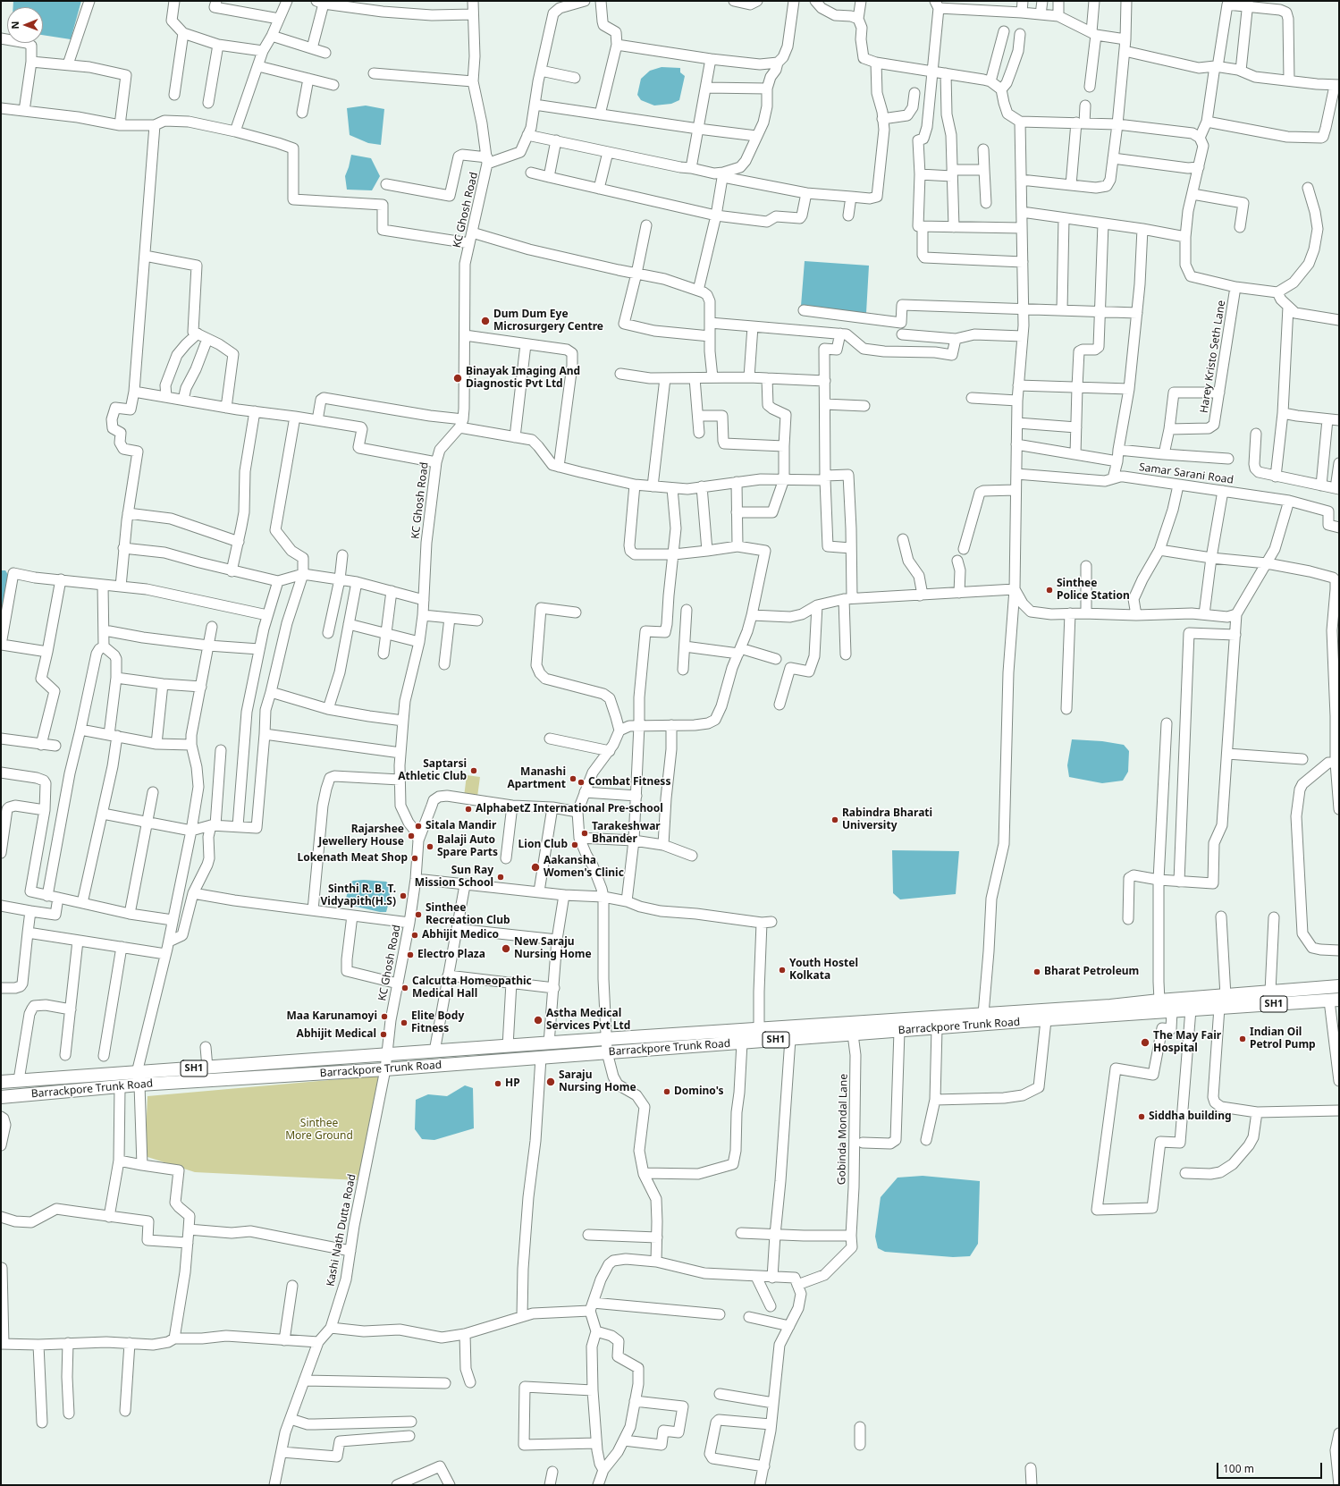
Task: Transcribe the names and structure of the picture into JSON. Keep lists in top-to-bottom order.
{
  "streets": {
    "main road": ["SH1", "Barrackpore Trunk Road"],
    "street": [
      "KC Ghosh Road",
      "Harey Kristo Seth Lane",
      "Samar Sarani Road",
      "Gobinda Mondal Lane",
      "Kashi Nath Dutta Road"
    ]
  },
  "crossings": [
    ["KC Ghosh Road", "Barrackpore Trunk Road"],
    ["KC Ghosh Road", "Kashi Nath Dutta Road"],
    ["Barrackpore Trunk Road", "Gobinda Mondal Lane"],
    ["Barrackpore Trunk Road", "Kashi Nath Dutta Road"]
  ],
  "parks": ["Sinthee More Ground"],
  "places": [
    "Dum Dum Eye Microsurgery Centre",
    "Binayak Imaging And Diagnostic Pvt Ltd",
    "Sinthee Police Station",
    "Saptarsi Athletic Club",
    "Manashi Apartment",
    "Combat Fitness",
    "AlphabetZ International Pre-school",
    "Rabindra Bharati University",
    "Sitala Mandir",
    "Tarakeshwar Bhander",
    "Rajarshee Jewellery House",
    "Lion Club",
    "Balaji Auto Spare Parts",
    "Lokenath Meat Shop",
    "Aakansha Women's Clinic",
    "Sun Ray Mission School",
    "Sinthi R. B. T. Vidyapith(H.S)",
    "Sinthee Recreation Club",
    "Abhijit Medico",
    "New Saraju Nursing Home",
    "Electro Plaza",
    "Youth Hostel Kolkata",
    "Bharat Petroleum",
    "Calcutta Homeopathic Medical Hall",
    "Maa Karunamoyi",
    "Astha Medical Services Pvt Ltd",
    "Elite Body Fitness",
    "Abhijit Medical",
    "Indian Oil Petrol Pump",
    "The May Fair Hospital",
    "Saraju Nursing Home",
    "HP",
    "Domino's",
    "Siddha building"
  ],
  "scale_bar": "100 m",
  "north": "left"
}
